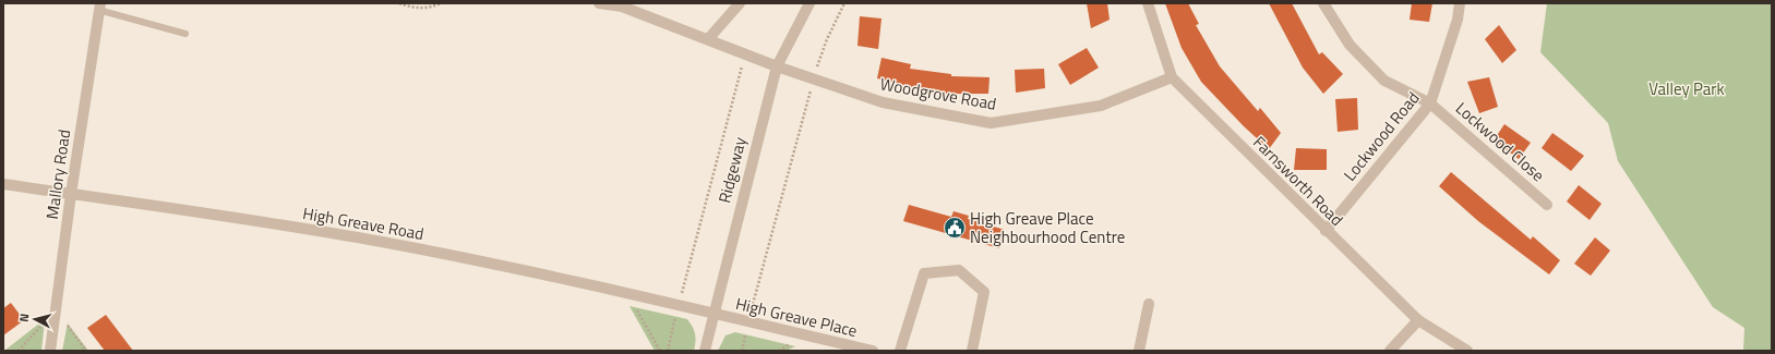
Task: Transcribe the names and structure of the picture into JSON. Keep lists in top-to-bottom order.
{
  "streets": {
    "street": [
      "Woodgrove Road",
      "Lockwood Road",
      "Lockwood Close",
      "Ridgeway",
      "Mallory Road",
      "Farnsworth Road",
      "High Greave Road",
      "High Greave Place"
    ]
  },
  "crossings": [
    ["Woodgrove Road", "Ridgeway"],
    ["Woodgrove Road", "Farnsworth Road"],
    ["Lockwood Road", "Lockwood Close"],
    ["Lockwood Road", "Farnsworth Road"],
    ["Ridgeway", "High Greave Road"],
    ["Ridgeway", "High Greave Place"],
    ["Mallory Road", "High Greave Road"],
    ["High Greave Road", "High Greave Place"]
  ],
  "parks": ["Valley Park"],
  "places": {
    "public building": ["High Greave Place Neighbourhood Centre"]
  },
  "north": "left"
}
